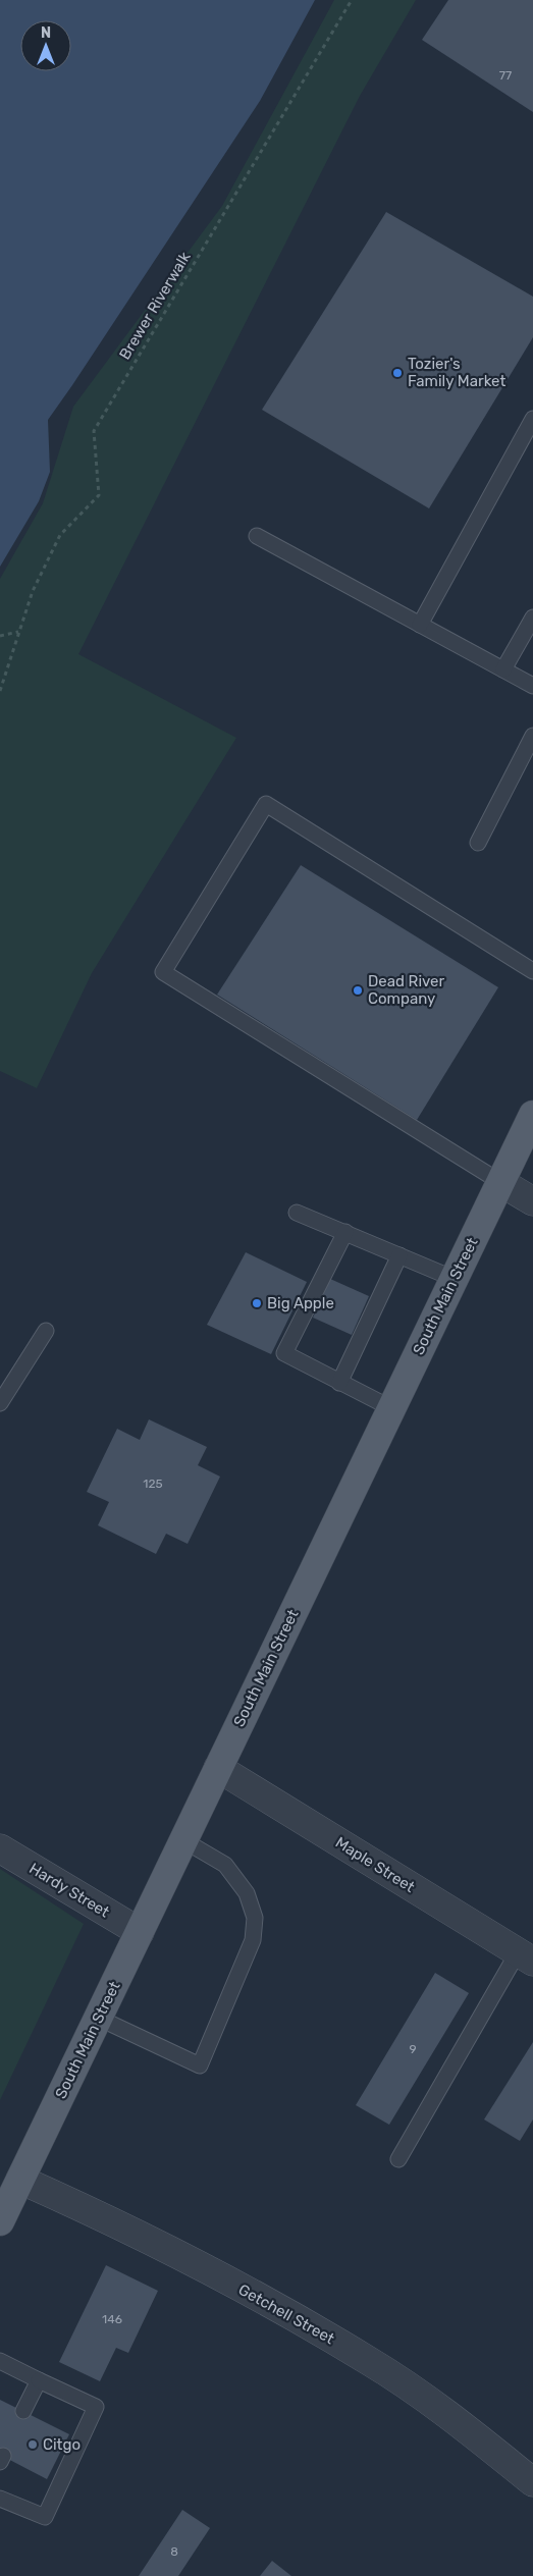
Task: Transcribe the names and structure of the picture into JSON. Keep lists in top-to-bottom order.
{
  "streets": {
    "main road": ["South Main Street"],
    "street": ["Maple Street", "Hardy Street", "Getchell Street"],
    "path": ["Brewer Riverwalk"]
  },
  "crossings": [
    ["South Main Street", "Maple Street"],
    ["South Main Street", "Hardy Street"],
    ["South Main Street", "Getchell Street"]
  ],
  "places": [
    "Tozier's Family Market",
    "Dead River Company",
    "Big Apple",
    "Citgo"
  ],
  "house_numbers": [
    "77",
    "125",
    "9",
    "146",
    "8"
  ],
  "north": "top"
}
